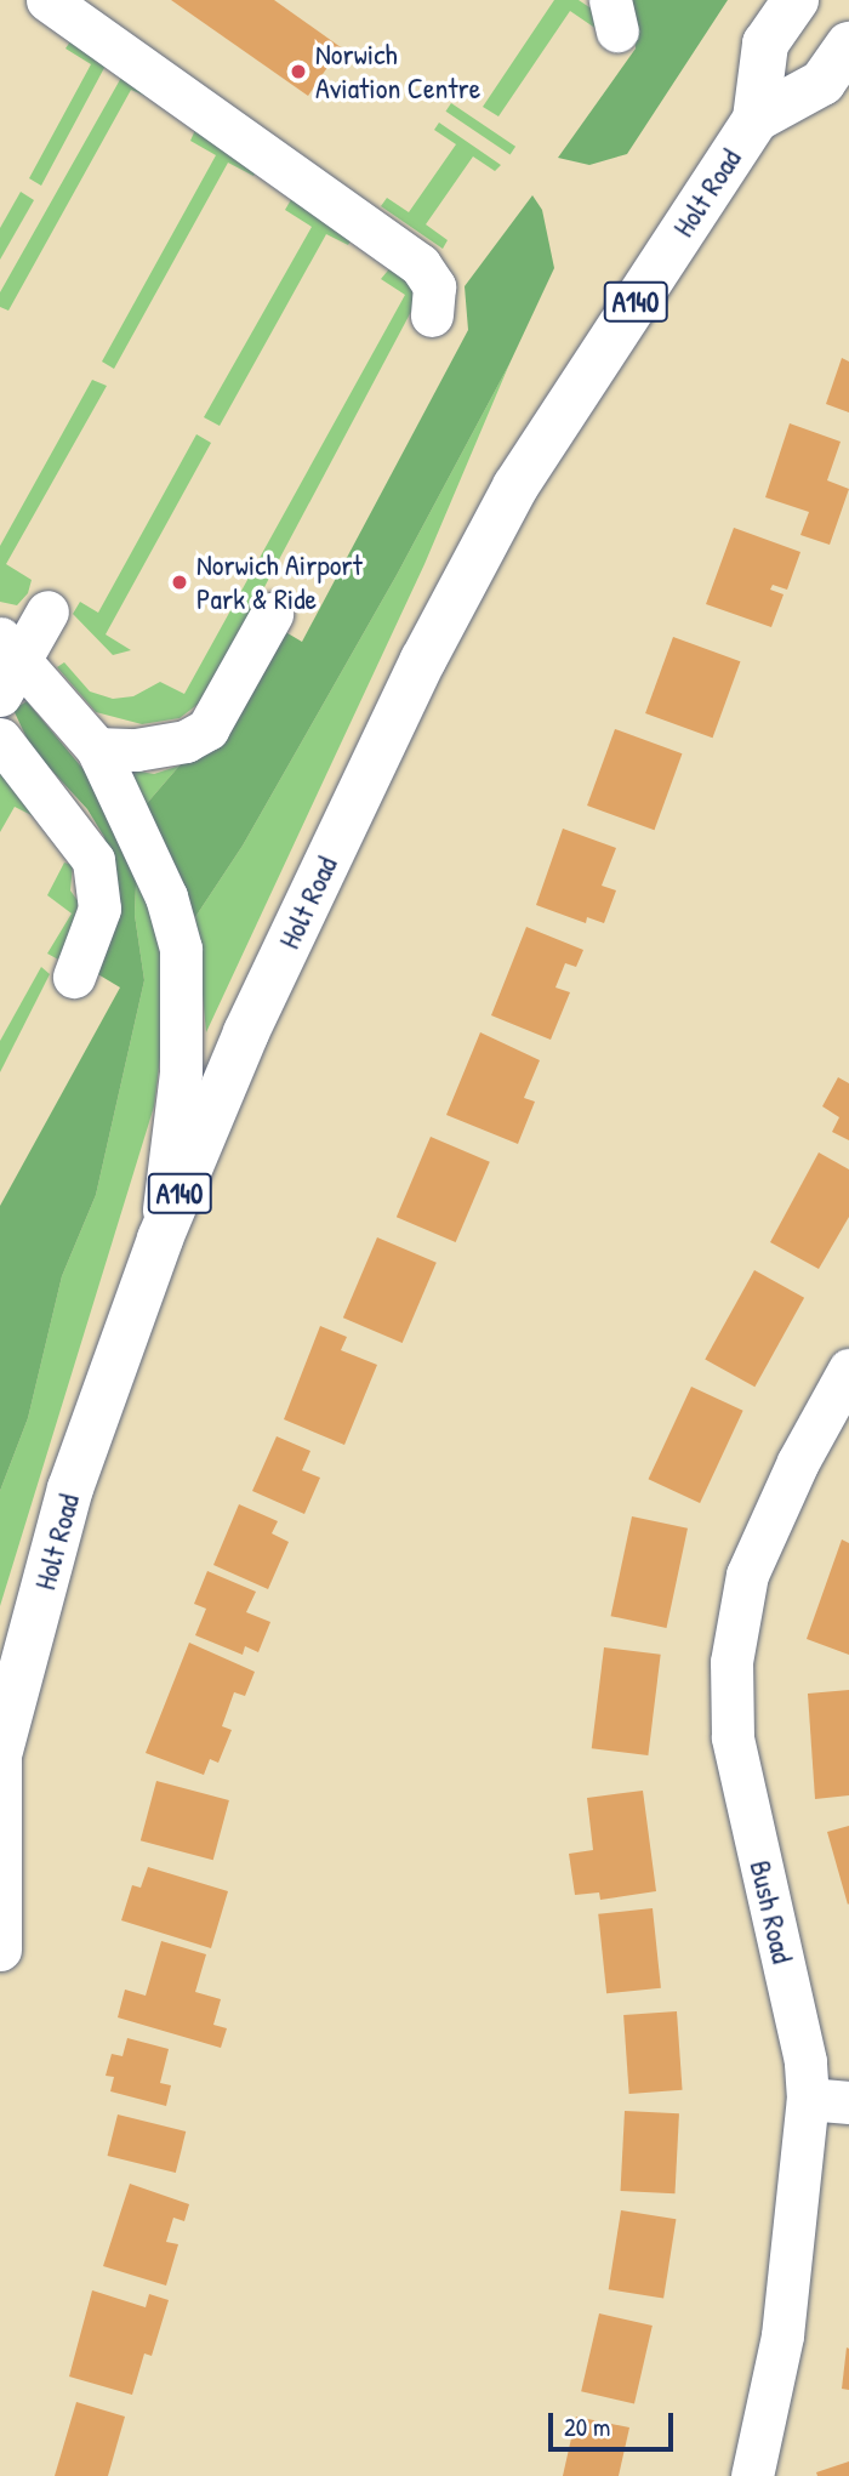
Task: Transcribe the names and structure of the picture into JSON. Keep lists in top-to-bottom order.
{
  "streets": {
    "highway": ["Holt Road", "A140"],
    "street": ["Bush Road"]
  },
  "places": ["Norwich Aviation Centre", "Norwich Airport Park & Ride"],
  "scale_bar": "20 m"
}
